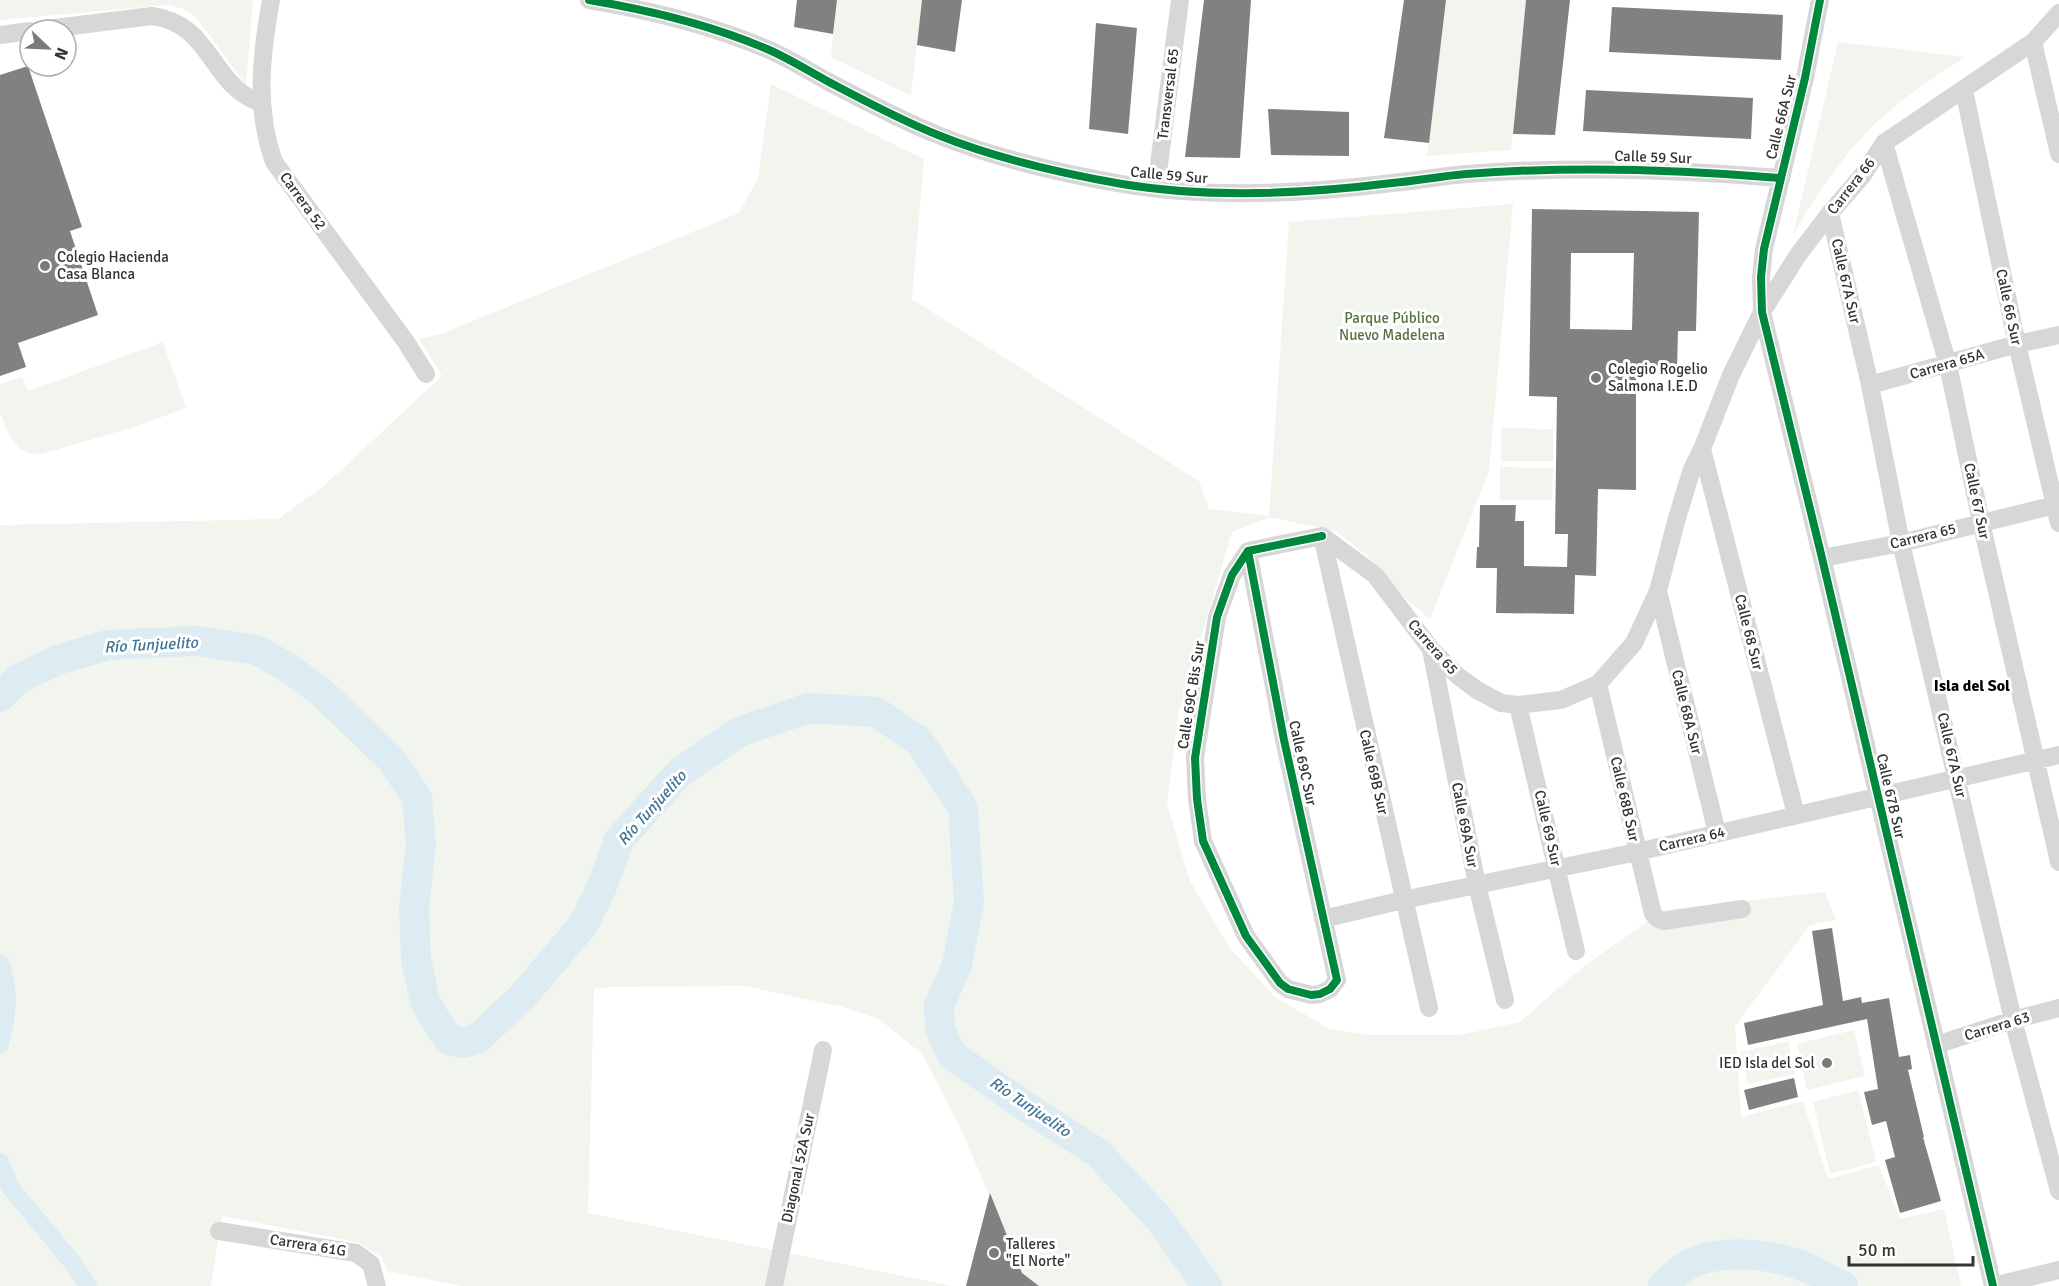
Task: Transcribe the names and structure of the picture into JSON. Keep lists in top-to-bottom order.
{
  "streets": {
    "street": [
      "Transversal 65",
      "Calle 66A Sur",
      "Calle 59 Sur",
      "Carrera 66",
      "Carrera 52",
      "Calle 67A Sur",
      "Calle 66 Sur",
      "Carrera 65A",
      "Calle 67 Sur",
      "Carrera 65",
      "Calle 68 Sur",
      "Calle 69C Bis Sur",
      "Calle 68A Sur",
      "Calle 69C Sur",
      "Calle 69B Sur",
      "Calle 67B Sur",
      "Calle 68B Sur",
      "Calle 69A Sur",
      "Calle 69 Sur",
      "Carrera 64",
      "Carrera 63",
      "Diagonal 52A Sur",
      "Carrera 61G"
    ]
  },
  "crossings": [
    ["Transversal 65", "Calle 59 Sur"],
    ["Calle 66A Sur", "Calle 59 Sur"],
    ["Calle 66A Sur", "Carrera 66"],
    ["Calle 66A Sur", "Calle 67B Sur"],
    ["Carrera 66", "Calle 67A Sur"],
    ["Carrera 66", "Calle 66 Sur"],
    ["Carrera 66", "Calle 67 Sur"],
    ["Carrera 66", "Carrera 65"],
    ["Carrera 66", "Calle 68 Sur"],
    ["Carrera 66", "Calle 68A Sur"],
    ["Carrera 66", "Calle 67B Sur"],
    ["Calle 67A Sur", "Carrera 65A"],
    ["Calle 67A Sur", "Carrera 65"],
    ["Calle 67A Sur", "Carrera 64"],
    ["Calle 67A Sur", "Carrera 63"],
    ["Calle 66 Sur", "Carrera 65A"],
    ["Calle 66 Sur", "Carrera 65"],
    ["Carrera 65A", "Calle 67 Sur"],
    ["Calle 67 Sur", "Carrera 65"],
    ["Calle 67 Sur", "Carrera 64"],
    ["Carrera 65", "Calle 68A Sur"],
    ["Carrera 65", "Calle 69B Sur"],
    ["Carrera 65", "Calle 67B Sur"],
    ["Carrera 65", "Calle 68B Sur"],
    ["Carrera 65", "Calle 69A Sur"],
    ["Carrera 65", "Calle 69 Sur"],
    ["Calle 68 Sur", "Carrera 64"],
    ["Calle 69C Bis Sur", "Calle 69C Sur"],
    ["Calle 68A Sur", "Carrera 64"],
    ["Calle 69C Sur", "Carrera 64"],
    ["Calle 69B Sur", "Carrera 64"],
    ["Calle 67B Sur", "Carrera 64"],
    ["Calle 67B Sur", "Carrera 63"],
    ["Calle 68B Sur", "Carrera 64"],
    ["Calle 69A Sur", "Carrera 64"],
    ["Calle 69 Sur", "Carrera 64"]
  ],
  "districts": ["Isla del Sol"],
  "water": ["Río Tunjuelito"],
  "parks": ["Parque Público Nuevo Madelena"],
  "places": [
    "Colegio Hacienda Casa Blanca",
    "Colegio Rogelio Salmona I.E.D",
    "IED Isla del Sol",
    "Talleres \"El Norte\""
  ],
  "scale_bar": "50 m",
  "north": "bottom right"
}
